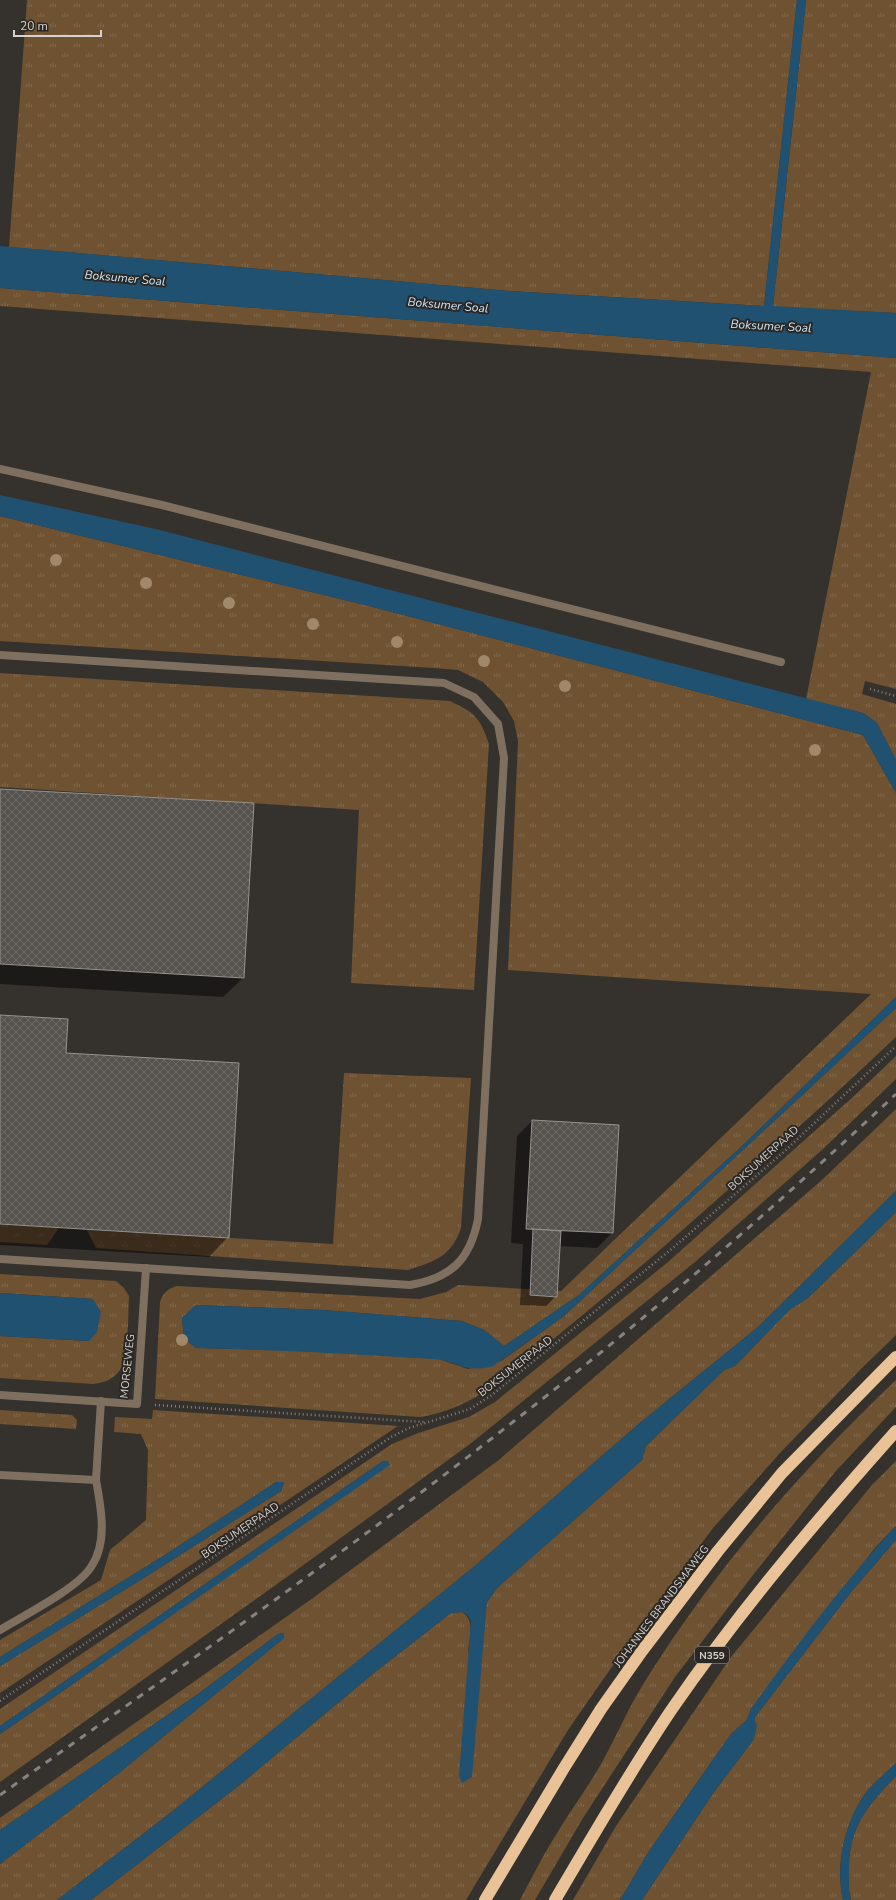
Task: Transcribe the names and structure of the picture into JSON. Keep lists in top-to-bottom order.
{
  "streets": {
    "highway": ["JOHANNES BRANDSMAWEG", "N359"],
    "street": ["MORSEWEG"],
    "path": ["BOKSUMERPAAD"]
  },
  "water": ["Boksumer Soal"],
  "scale_bar": "20 m"
}
